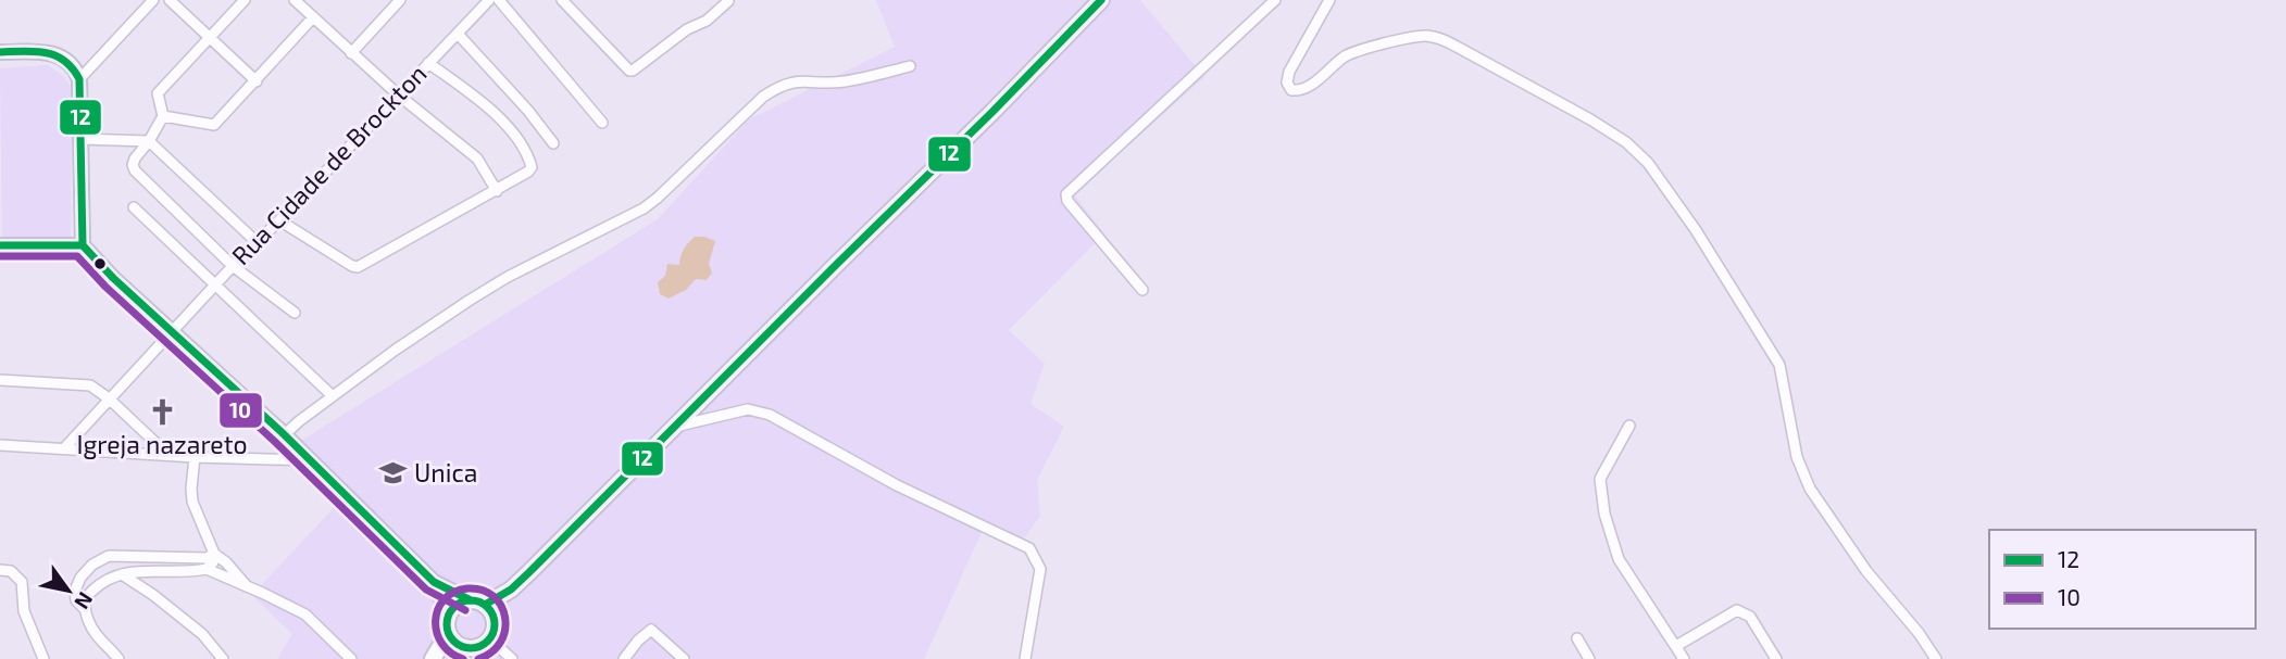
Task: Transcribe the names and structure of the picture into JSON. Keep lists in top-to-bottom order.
{
  "streets": {
    "street": ["Rua Cidade de Brockton"]
  },
  "places": {
    "church": ["Igreja nazareto"],
    "school or university": ["Unica"]
  },
  "lines": ["transit line 12", "transit line 10"],
  "legend": ["12", "10"],
  "north": "bottom right"
}
